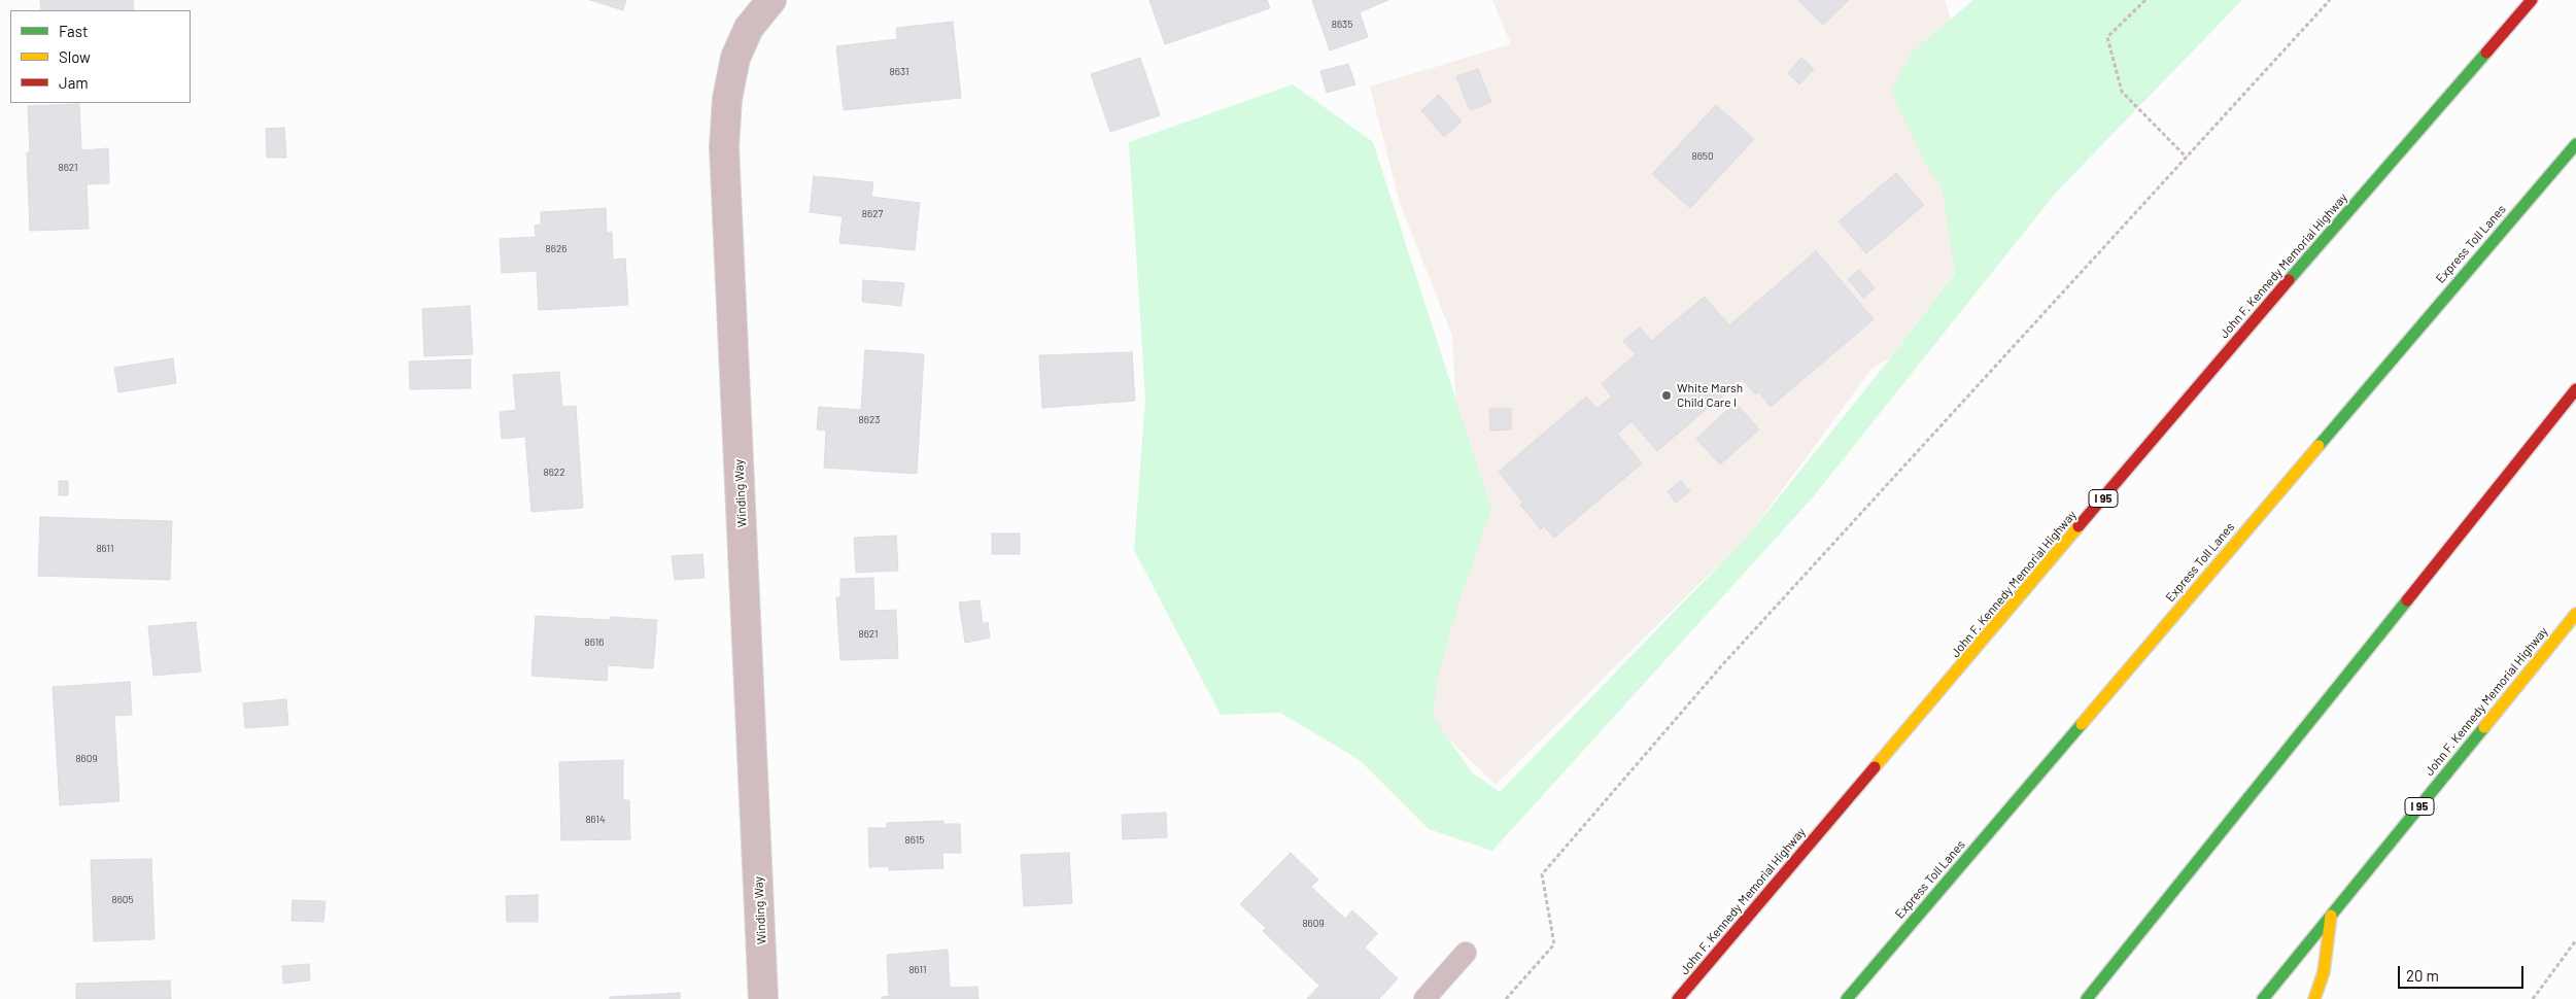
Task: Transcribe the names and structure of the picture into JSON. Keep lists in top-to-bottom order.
{
  "streets": {
    "highway": ["Express Toll Lanes", "John F. Kennedy Memorial Highway", "I 95"],
    "street": ["Winding Way"]
  },
  "places": ["White Marsh Child Care I"],
  "house_numbers": [
    "8635",
    "8631",
    "8650",
    "8621",
    "8627",
    "8626",
    "8623",
    "8622",
    "8611",
    "8621",
    "8616",
    "8609",
    "8614",
    "8615",
    "8605",
    "8609",
    "8611"
  ],
  "legend": ["Fast", "Slow", "Jam"],
  "scale_bar": "20 m"
}
